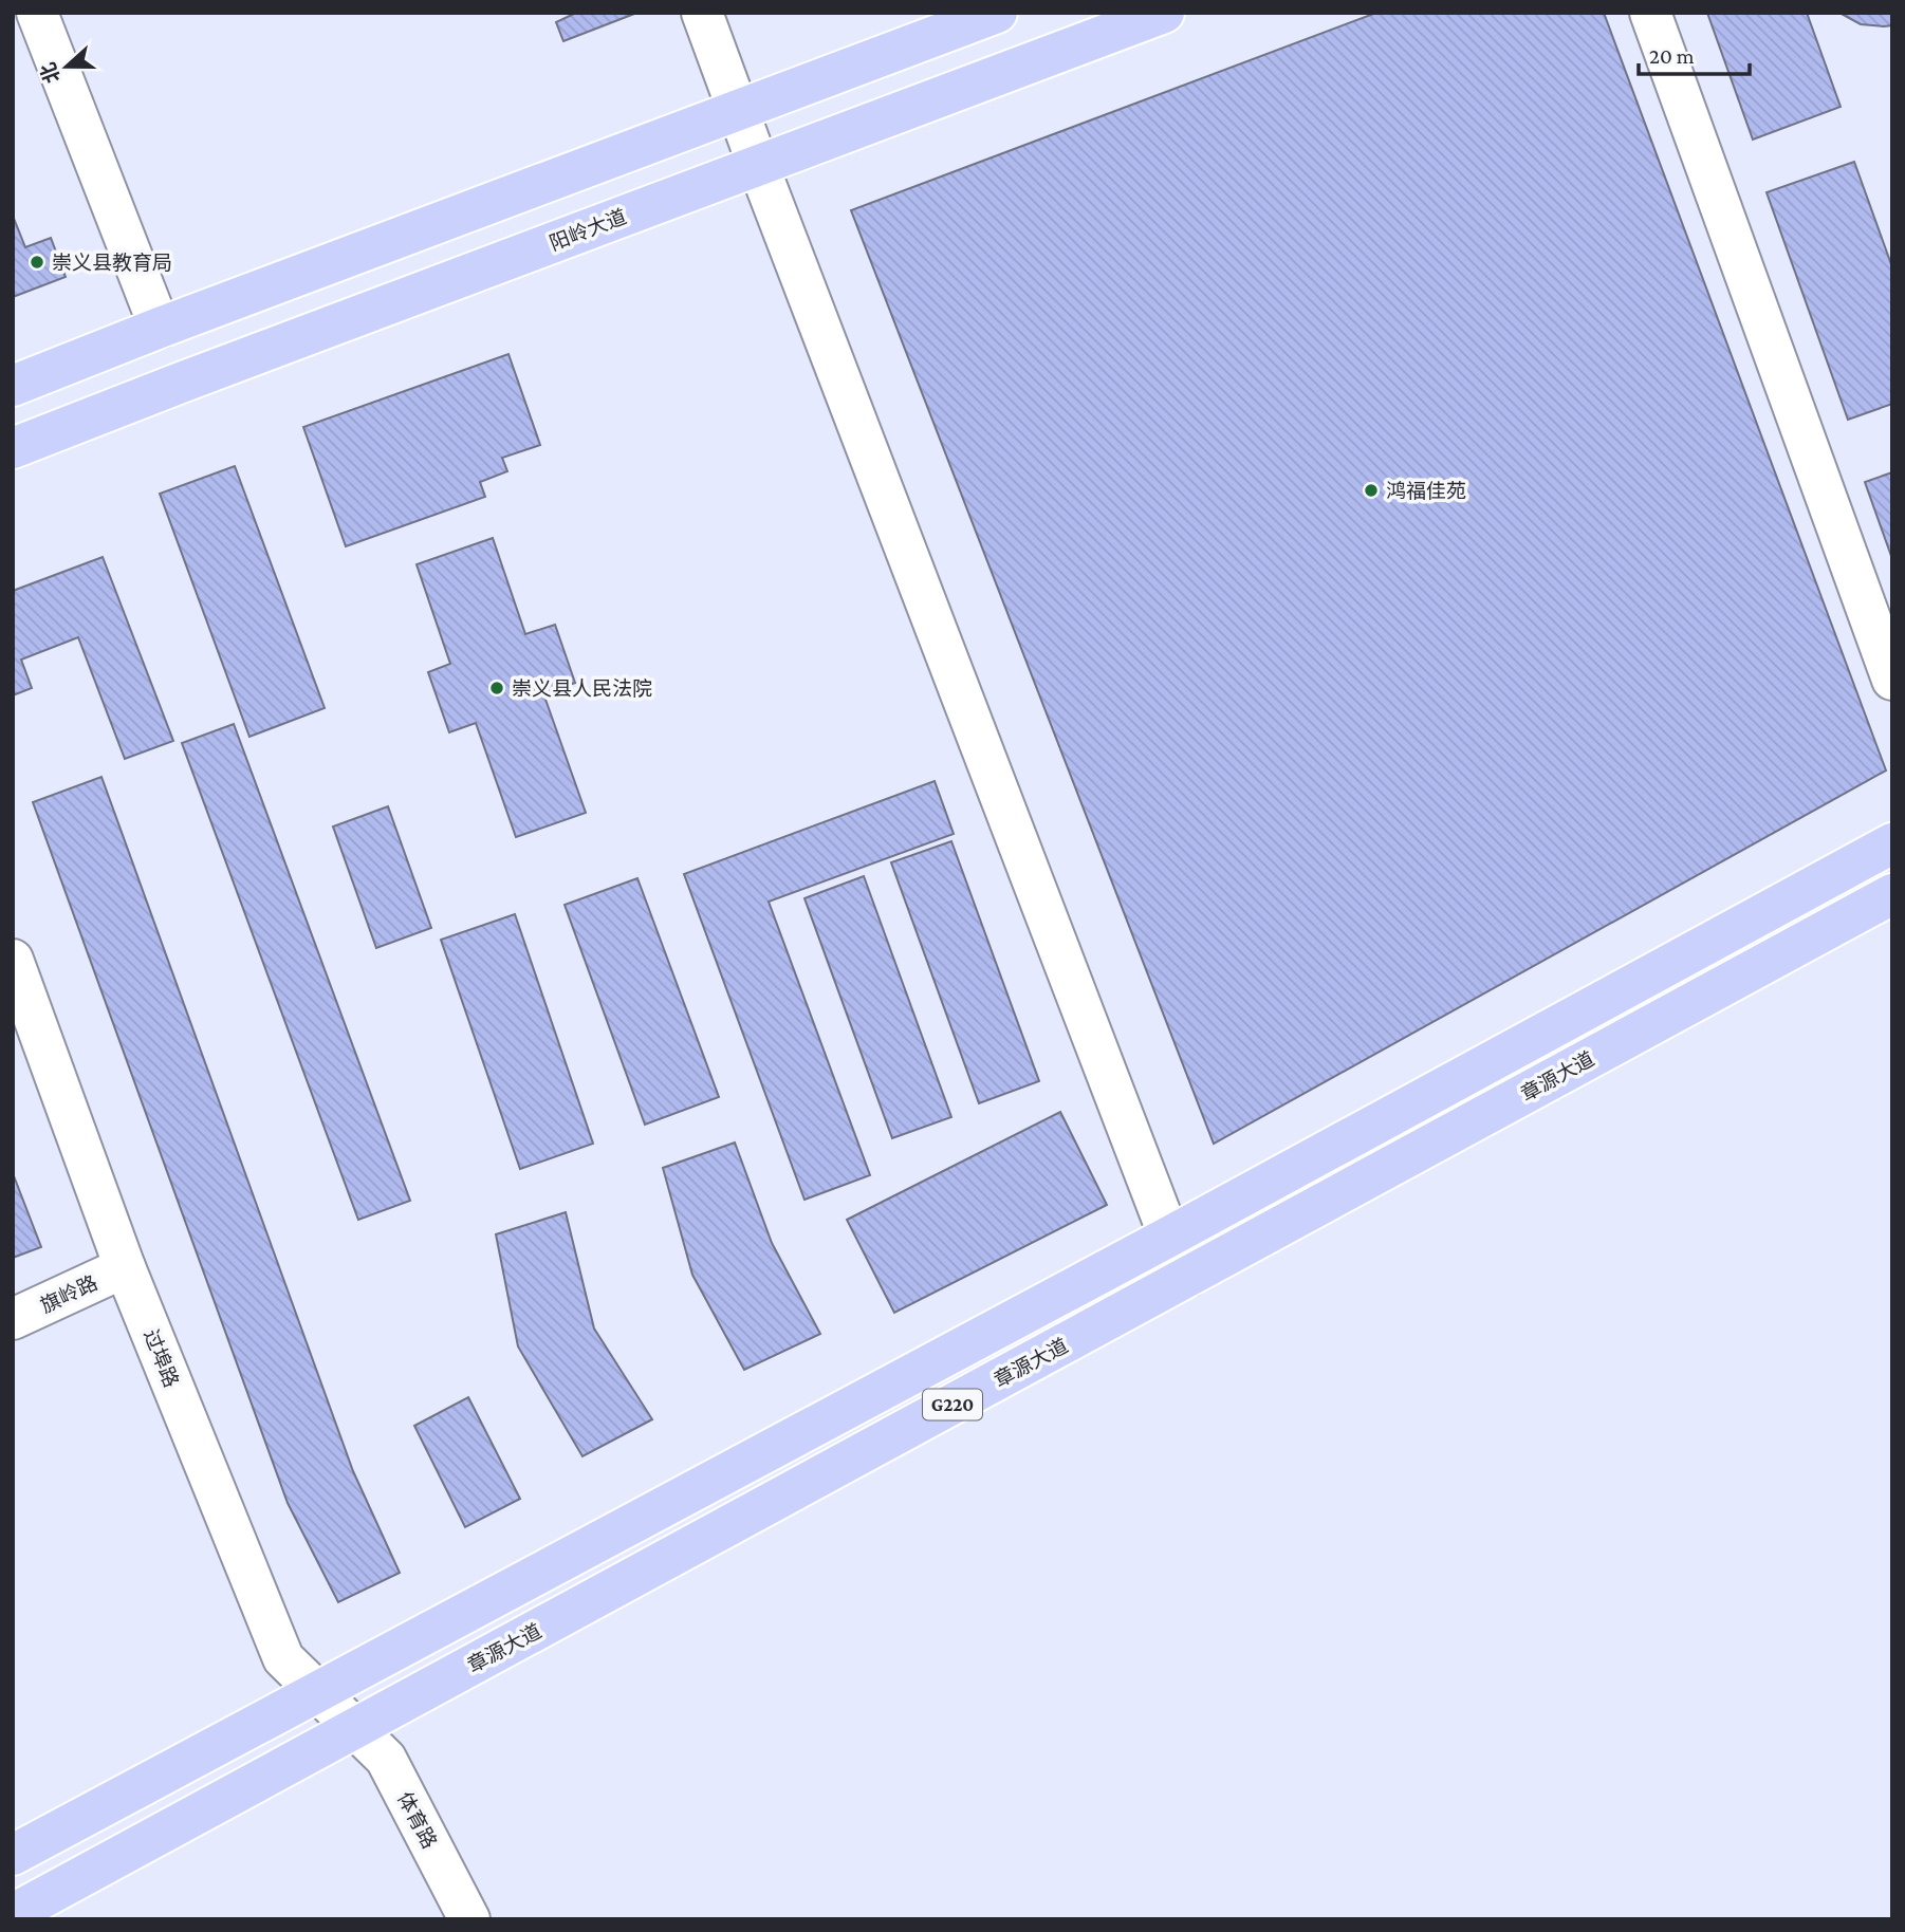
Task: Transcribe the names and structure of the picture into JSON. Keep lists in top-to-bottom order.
{
  "streets": {
    "main road": ["阳岭大道", "章源大道", "G220"],
    "street": ["旗岭路", "过埠路", "体育路"]
  },
  "crossings": [
    ["章源大道", "过埠路"],
    ["章源大道", "体育路"],
    ["旗岭路", "过埠路"],
    ["过埠路", "G220"],
    ["过埠路", "体育路"]
  ],
  "places": ["崇义县教育局", "鸿福佳苑", "崇义县人民法院"],
  "scale_bar": "20 m",
  "north": "left"
}
